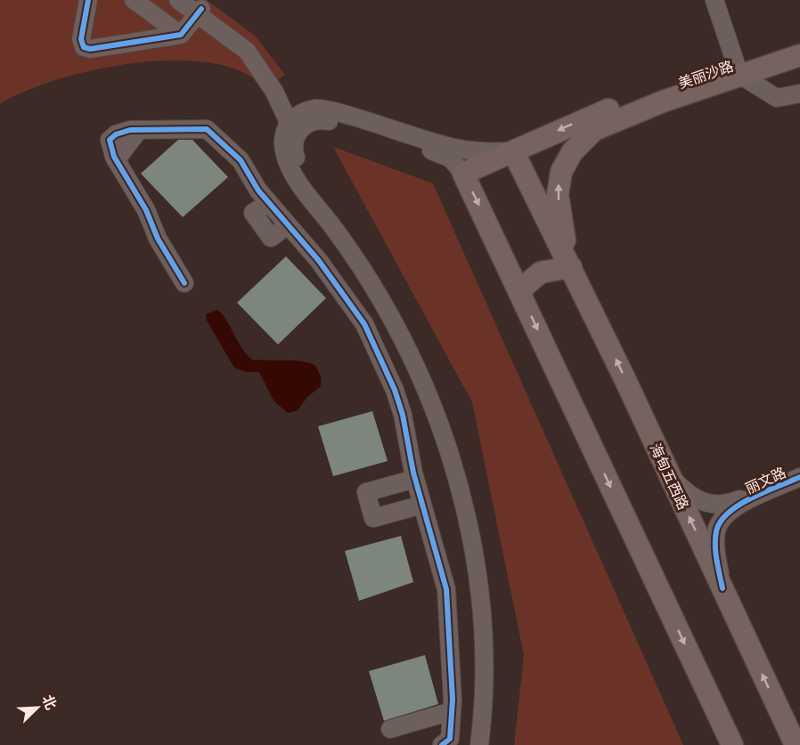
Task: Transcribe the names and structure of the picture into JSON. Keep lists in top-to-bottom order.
{
  "streets": {
    "main road": ["美丽沙路", "海甸五西路"],
    "street": ["丽文路"]
  },
  "crossings": [
    ["海甸五西路", "丽文路"]
  ],
  "north": "top right"
}
